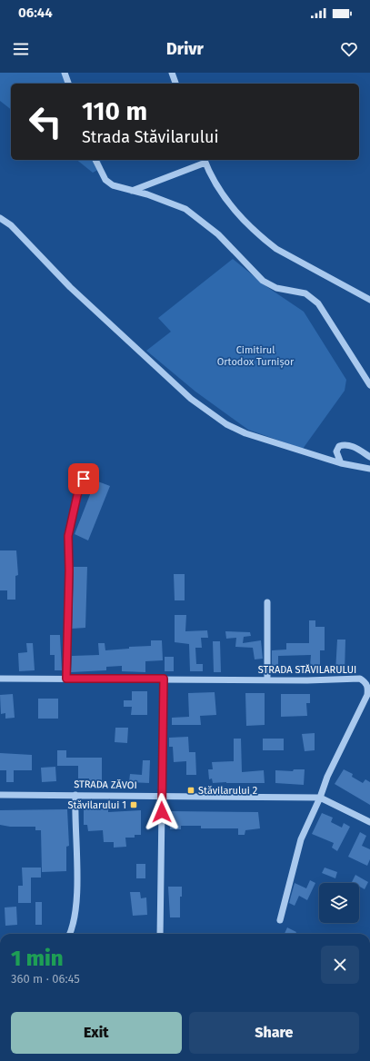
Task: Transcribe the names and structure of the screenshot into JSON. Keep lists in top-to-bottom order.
{
  "streets": {
    "street": ["STRADA STĂVILARULUI", "STRADA ZĂVOI"]
  },
  "crossings": [
    ["STRADA STĂVILARULUI", "STRADA ZĂVOI"]
  ],
  "parks": ["Cimitirul Ortodox Turnișor"],
  "places": {
    "transit": ["Stăvilarului 2", "Stăvilarului 1"]
  },
  "page": {
    "status": "06:44",
    "header": "Drivr",
    "turn": ["110 m", "Strada Stăvilarului"],
    "heading": ["1 min", "360 m · 06:45"],
    "buttons": ["Exit", "Share"]
  }
}
